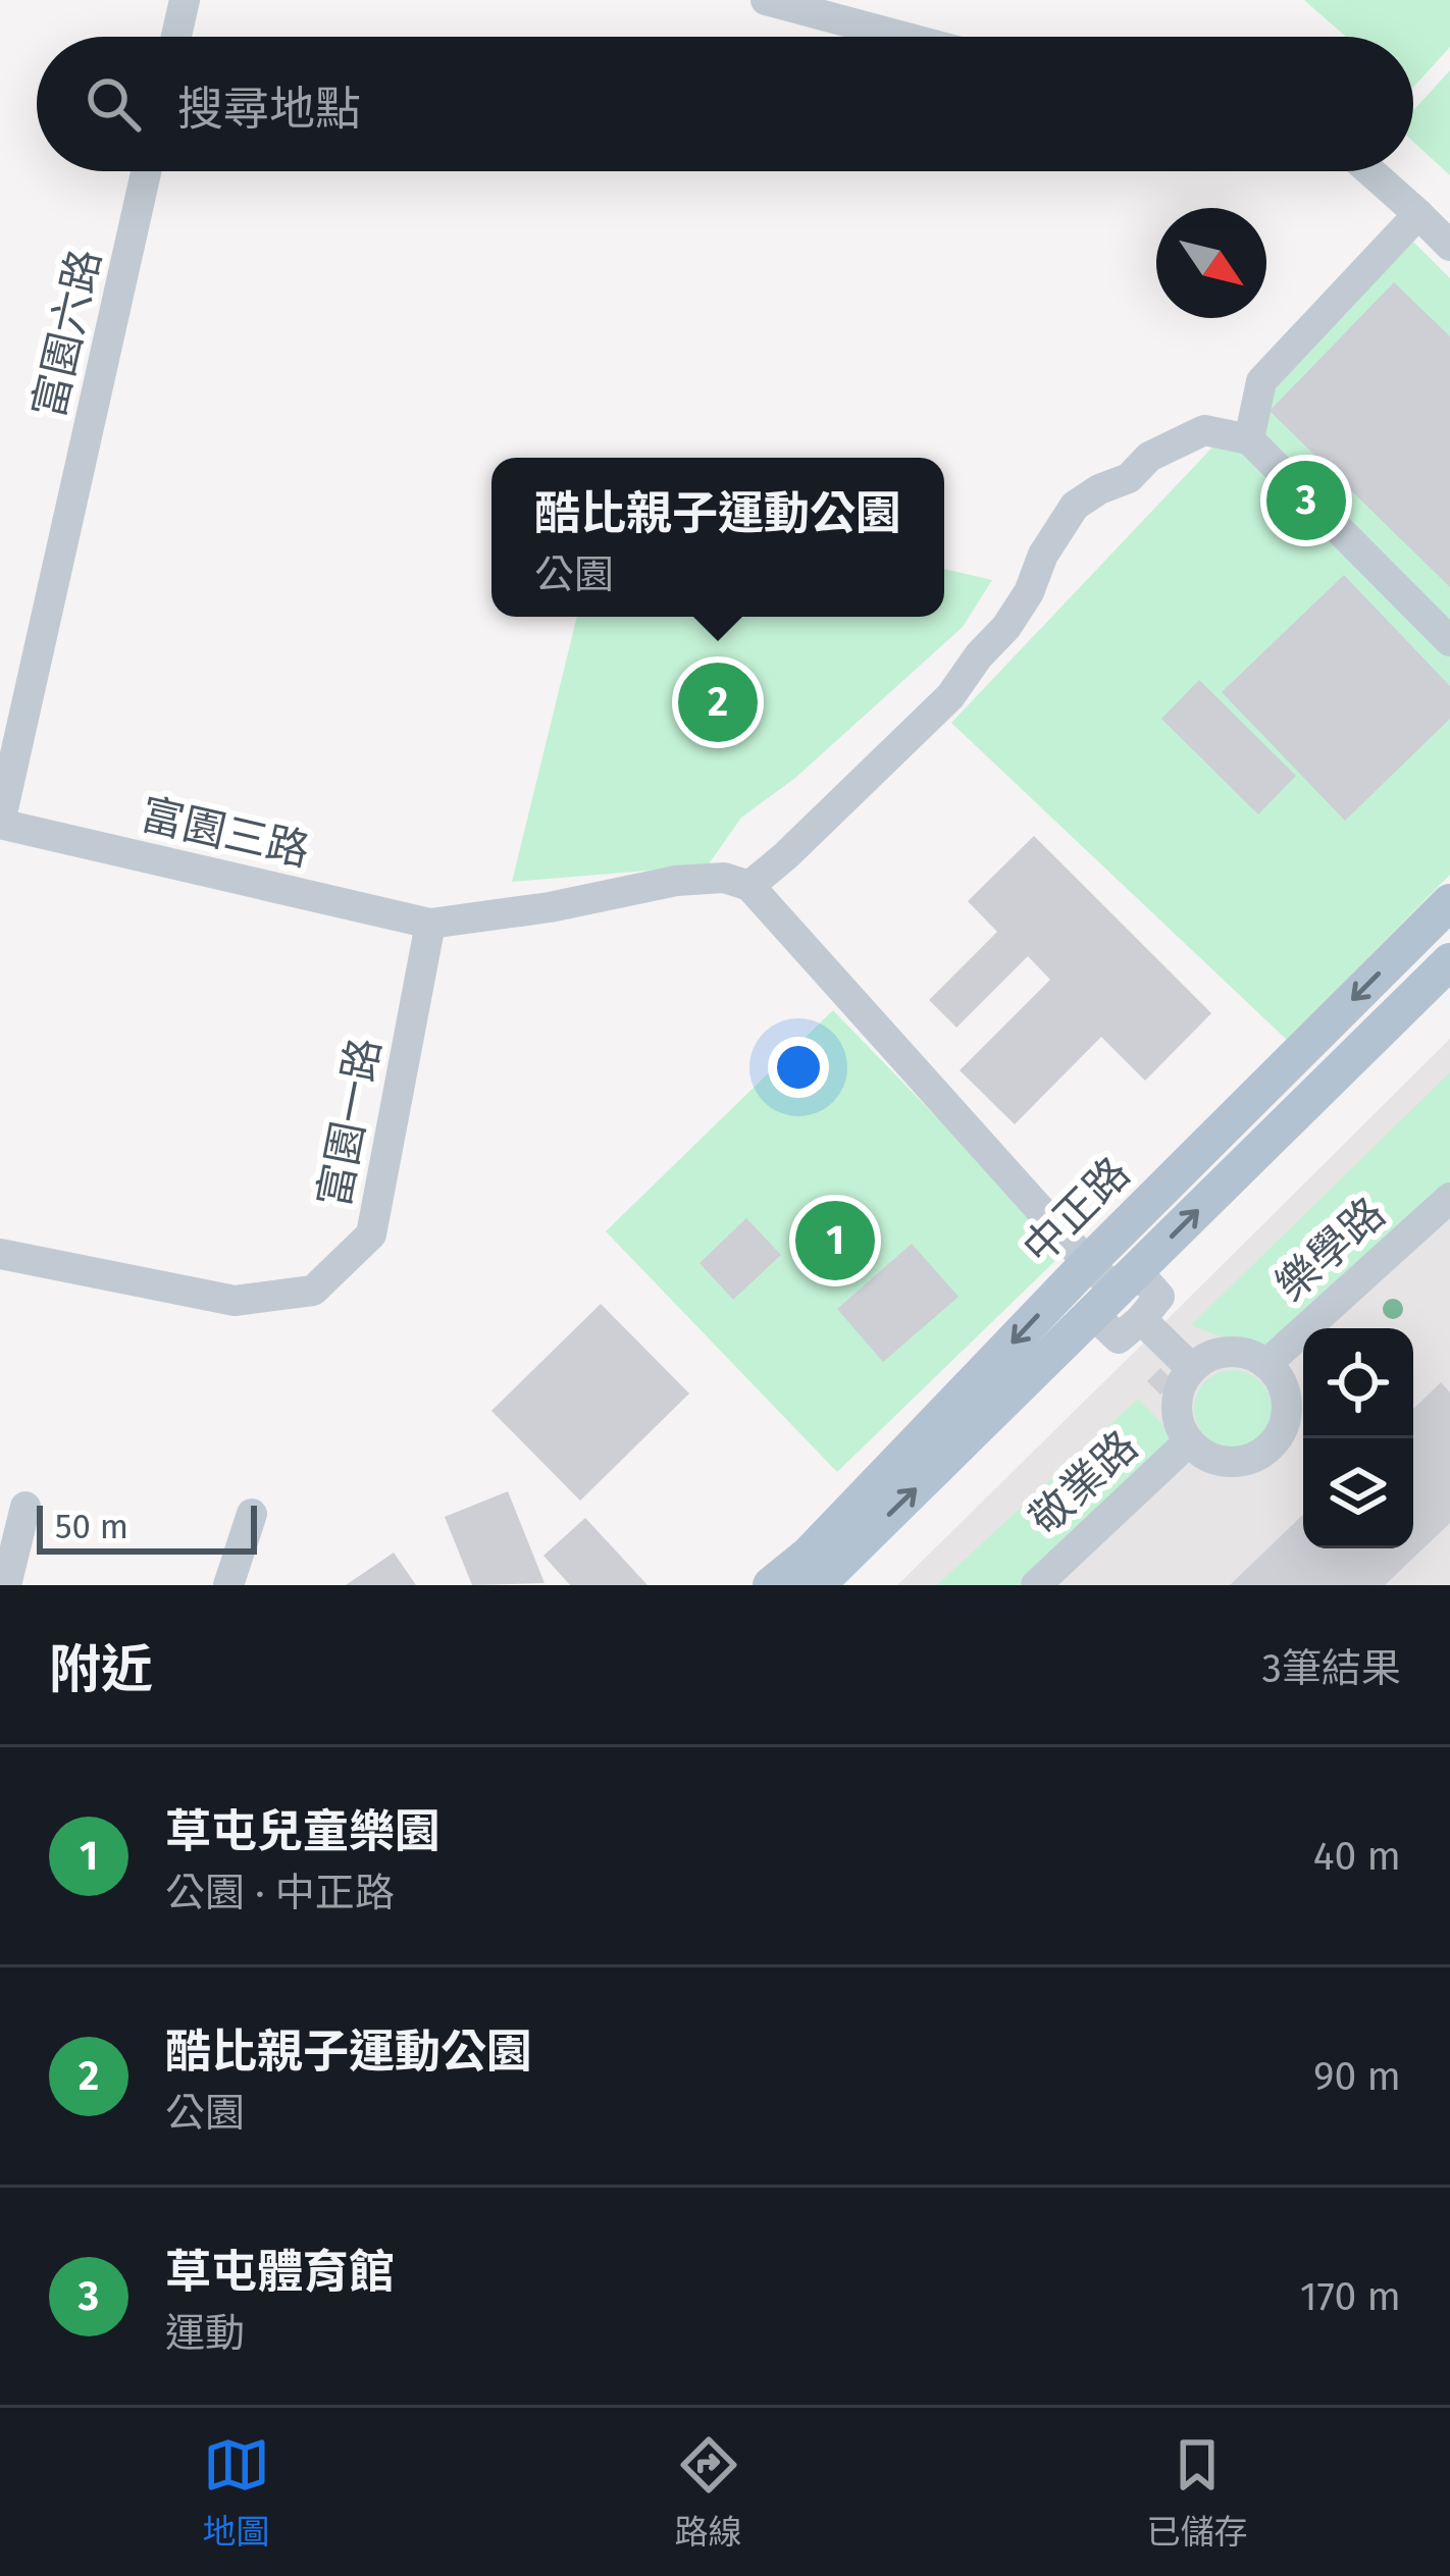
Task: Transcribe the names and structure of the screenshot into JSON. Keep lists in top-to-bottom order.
{
  "streets": {
    "main road": ["中正路"],
    "street": [
      "富園六路",
      "富園三路",
      "富園一路",
      "樂學路",
      "敬業路"
    ]
  },
  "crossings": [
    ["富園六路", "富園三路"],
    ["富園三路", "富園一路"],
    ["樂學路", "敬業路"]
  ],
  "scale_bar": "50 m",
  "north": "bottom right",
  "page": {
    "search": "搜尋地點",
    "pins": ["3", "2", "1"],
    "popup": ["酷比親子運動公園", "公園"],
    "scale": "50 m",
    "heading": ["附近", "3筆結果"],
    "list": [
      {
        "mark": "1",
        "name": "草屯兒童樂園",
        "note": "公園 · 中正路",
        "value": "40 m"
      },
      {
        "mark": "2",
        "name": "酷比親子運動公園",
        "note": "公園",
        "value": "90 m"
      },
      {
        "mark": "3",
        "name": "草屯體育館",
        "note": "運動",
        "value": "170 m"
      }
    ],
    "nav": ["地圖", "路線", "已儲存"]
  }
}
